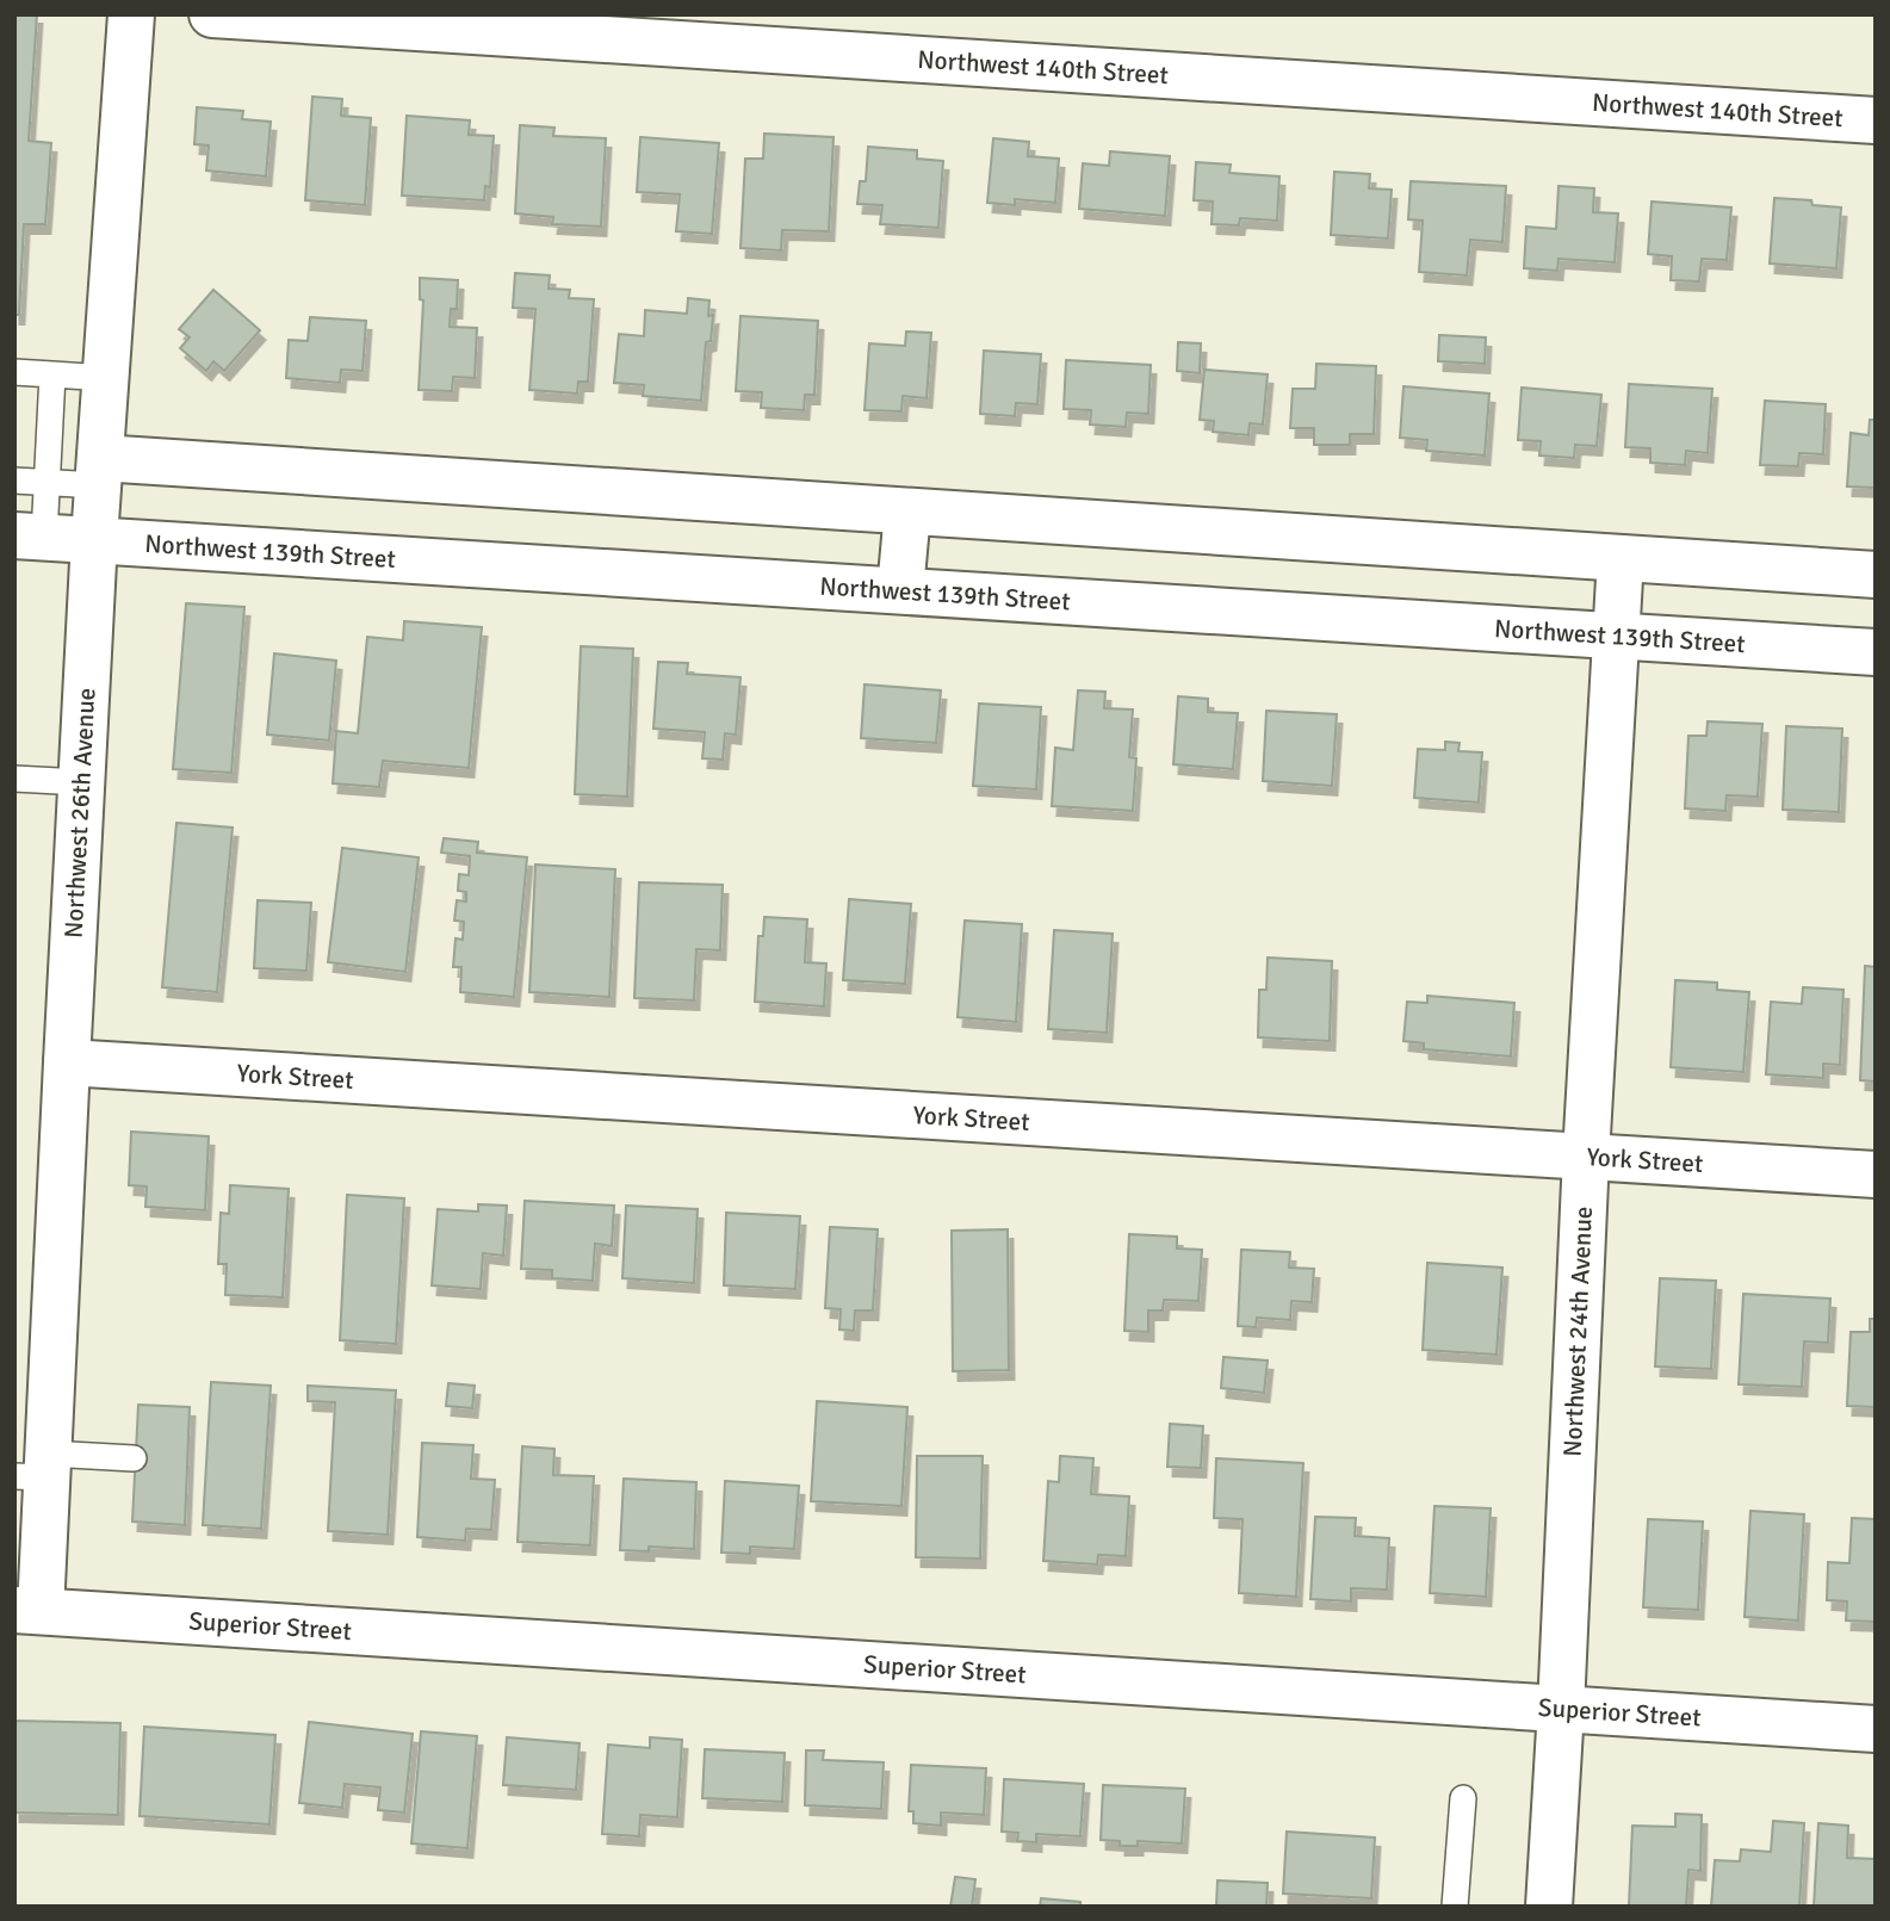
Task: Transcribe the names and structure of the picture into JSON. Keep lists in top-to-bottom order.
{
  "streets": {
    "street": [
      "Northwest 140th Street",
      "Northwest 139th Street",
      "Northwest 26th Avenue",
      "York Street",
      "Northwest 24th Avenue",
      "Superior Street"
    ]
  },
  "crossings": [
    ["Northwest 139th Street", "Northwest 26th Avenue"],
    ["Northwest 139th Street", "Northwest 24th Avenue"],
    ["Northwest 26th Avenue", "York Street"],
    ["Northwest 26th Avenue", "Superior Street"],
    ["York Street", "Northwest 24th Avenue"],
    ["Northwest 24th Avenue", "Superior Street"]
  ]
}
